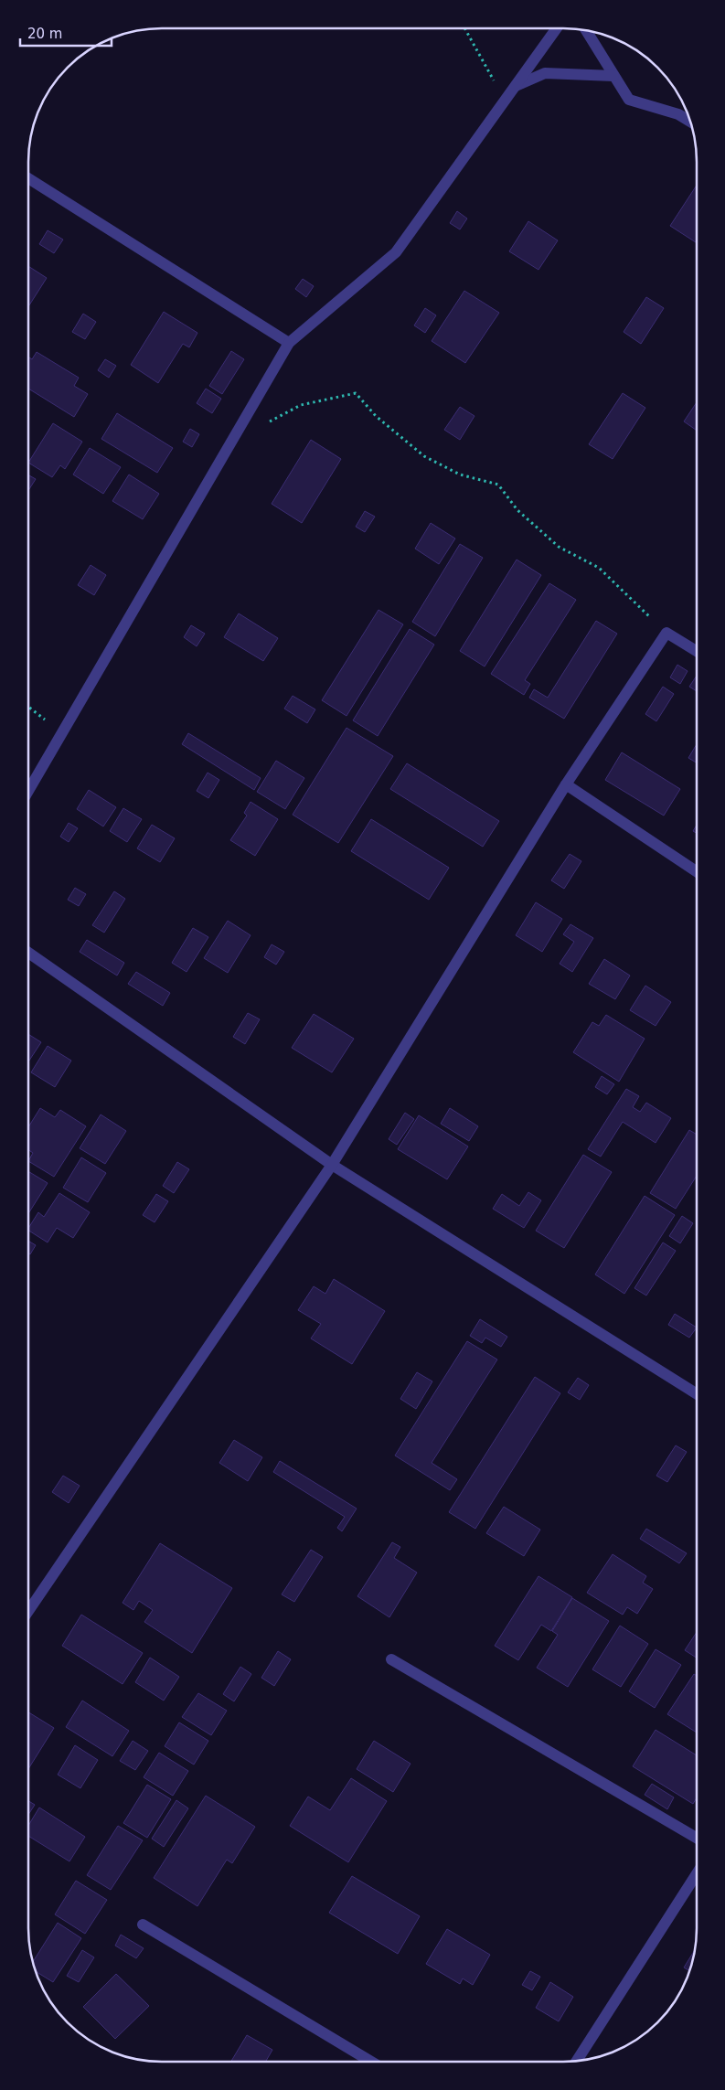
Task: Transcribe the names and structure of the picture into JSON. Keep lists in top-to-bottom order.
{
  "scale_bar": "20 m"
}
